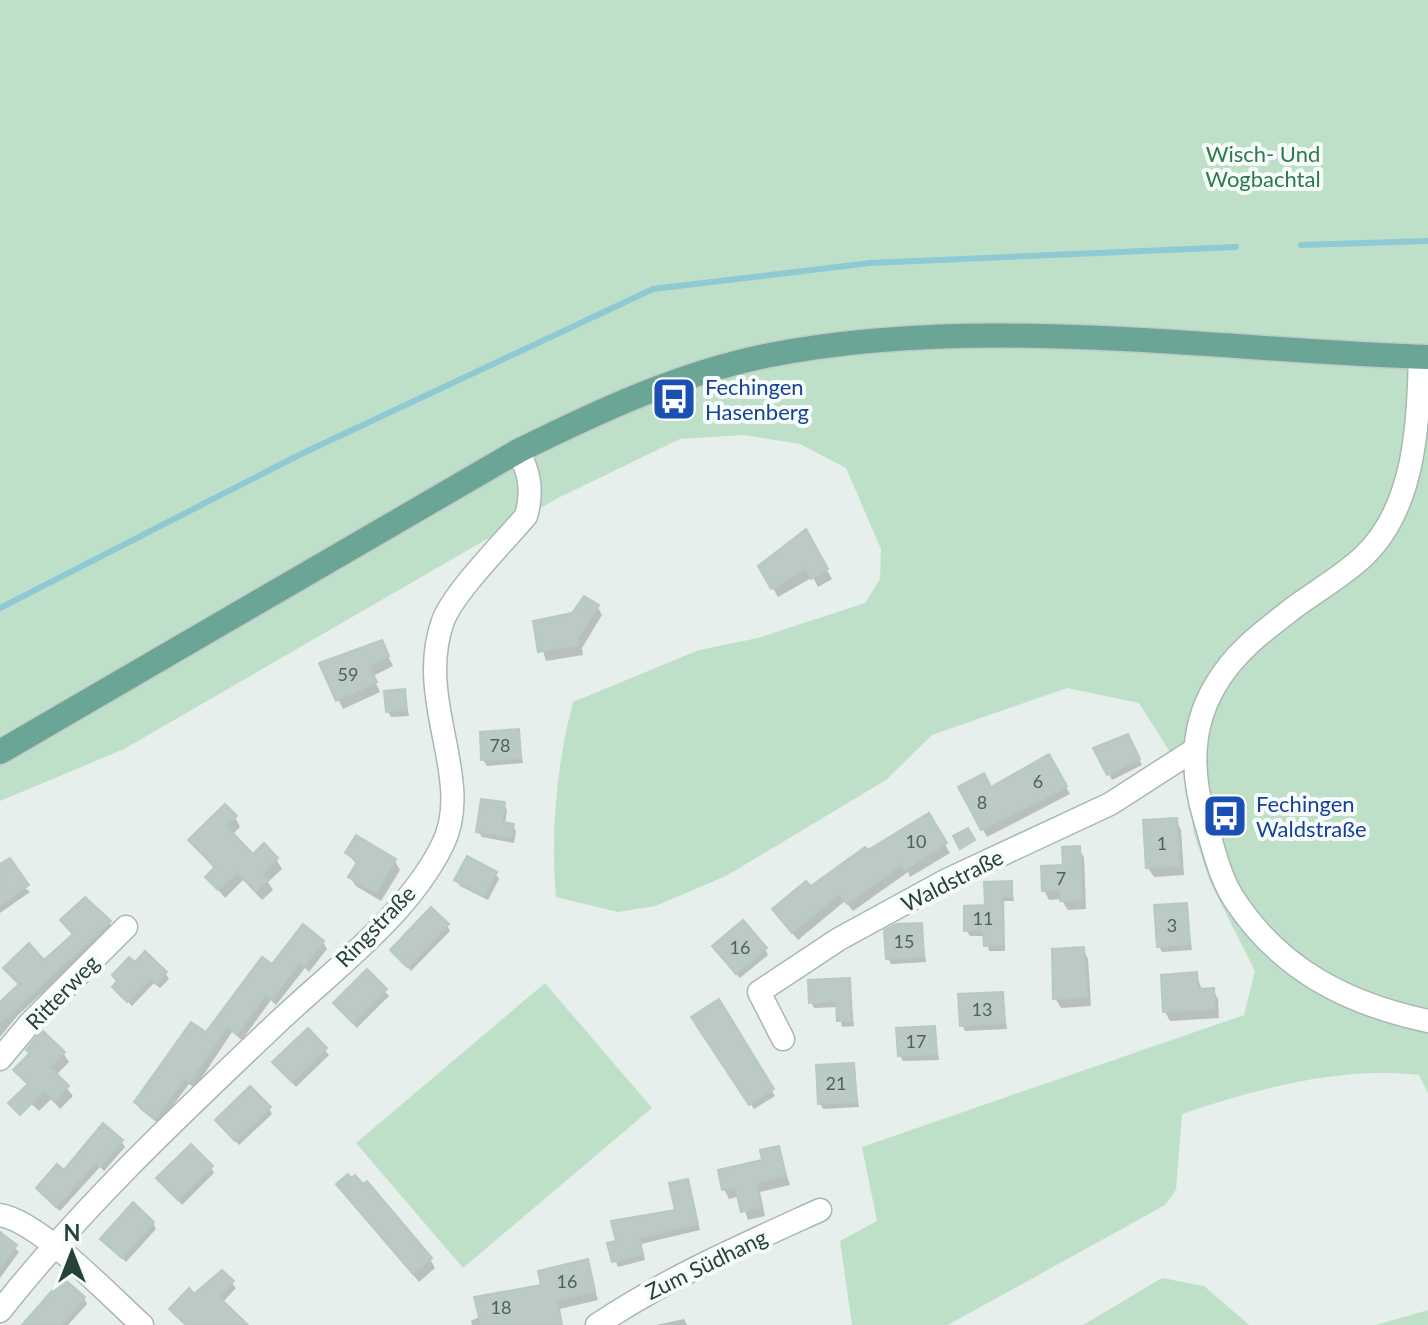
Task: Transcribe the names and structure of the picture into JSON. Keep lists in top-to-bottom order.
{
  "streets": {
    "street": [
      "Waldstraße",
      "Ringstraße",
      "Ritterweg",
      "Zum Südhang"
    ]
  },
  "parks": ["Wisch- Und Wogbachtal"],
  "places": {
    "bus stop": ["Fechingen Hasenberg", "Fechingen Waldstraße"]
  },
  "house_numbers": [
    "59",
    "78",
    "6",
    "8",
    "10",
    "1",
    "7",
    "11",
    "3",
    "15",
    "16",
    "13",
    "17",
    "21",
    "16",
    "18"
  ],
  "north": "top"
}
